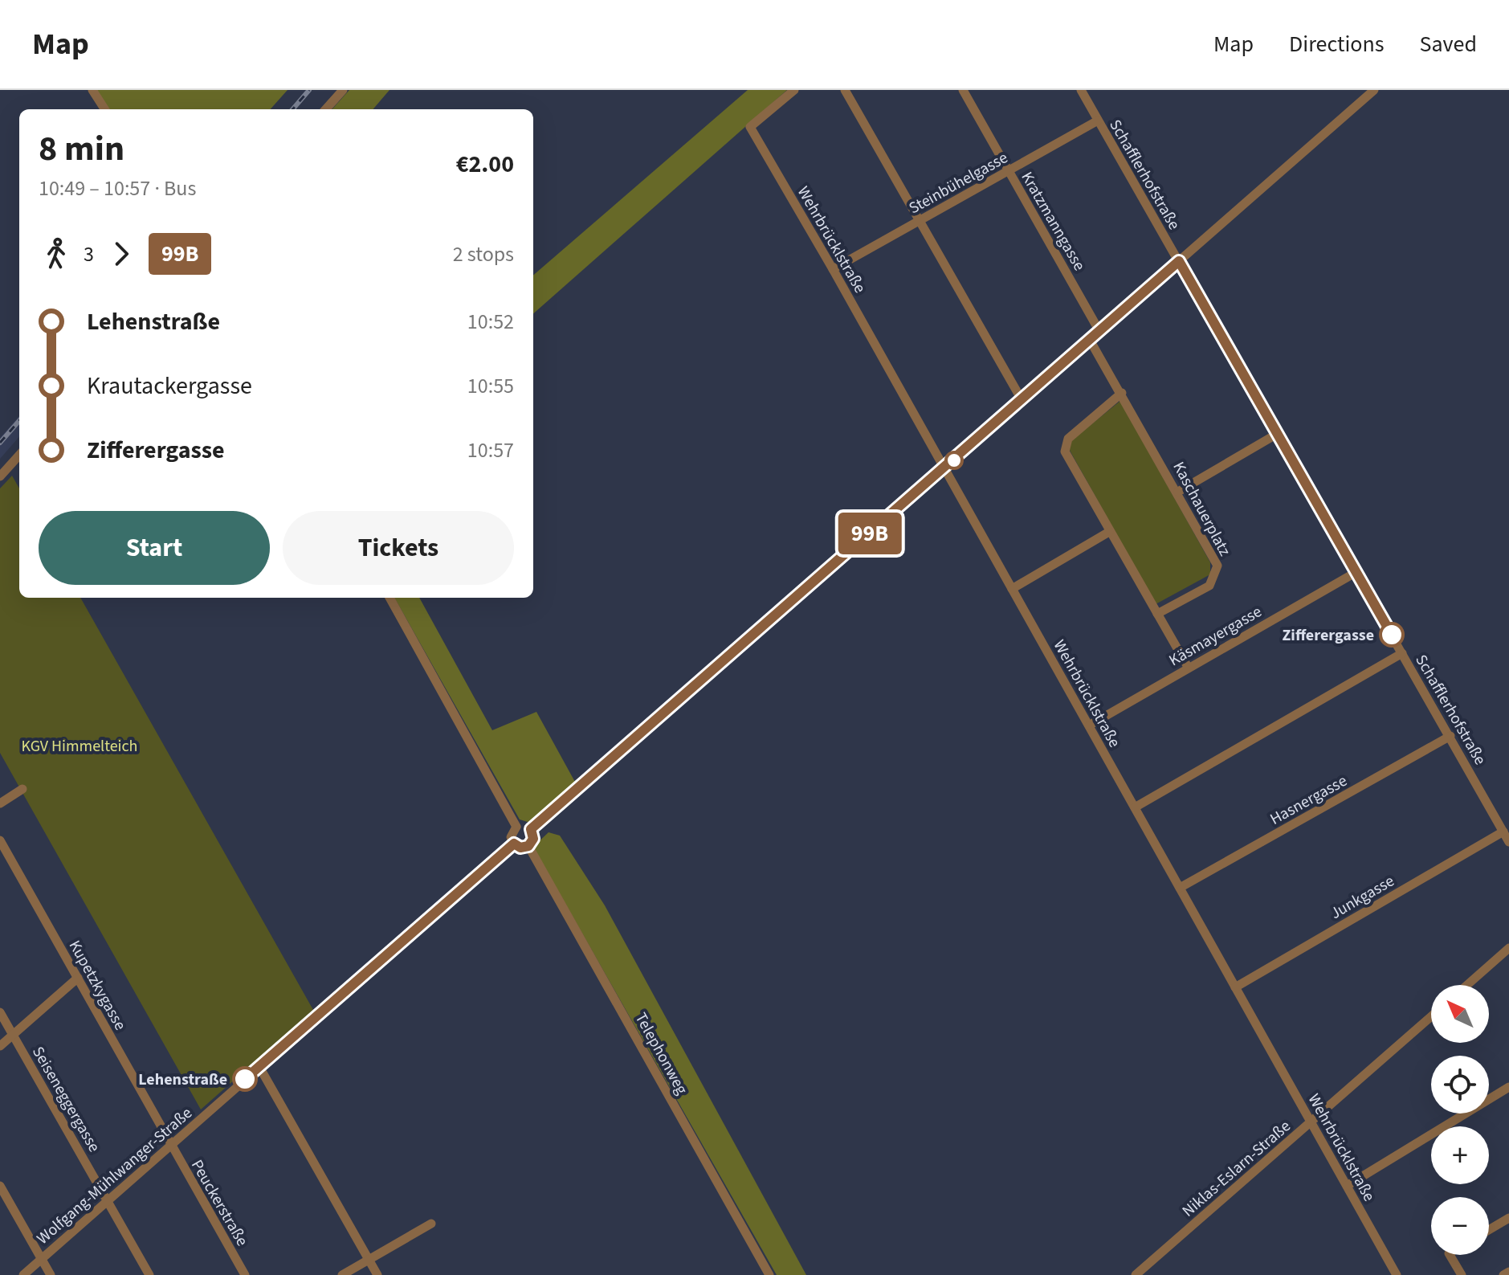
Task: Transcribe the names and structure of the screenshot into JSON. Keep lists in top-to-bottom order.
{
  "streets": {
    "street": [
      "Schafflerhofstraße",
      "Steinbühelgasse",
      "Kratzmanngasse",
      "Wehrbrücklstraße",
      "Kaschauerplatz",
      "Käsmayergasse",
      "Hasnergasse",
      "Junkgasse",
      "Kupetzkygasse",
      "Telephonweg",
      "Seiseneggergasse",
      "Niklas-Eslarn-Straße",
      "Wolfgang-Mühlwanger-Straße",
      "Peuckerstraße"
    ]
  },
  "crossings": [
    ["Schafflerhofstraße", "Steinbühelgasse"],
    ["Schafflerhofstraße", "Käsmayergasse"],
    ["Schafflerhofstraße", "Hasnergasse"],
    ["Schafflerhofstraße", "Junkgasse"],
    ["Steinbühelgasse", "Kratzmanngasse"],
    ["Steinbühelgasse", "Wehrbrücklstraße"],
    ["Wehrbrücklstraße", "Käsmayergasse"],
    ["Wehrbrücklstraße", "Hasnergasse"],
    ["Wehrbrücklstraße", "Junkgasse"],
    ["Wehrbrücklstraße", "Niklas-Eslarn-Straße"],
    ["Kupetzkygasse", "Wolfgang-Mühlwanger-Straße"],
    ["Kupetzkygasse", "Peuckerstraße"],
    ["Telephonweg", "Wolfgang-Mühlwanger-Straße"],
    ["Seiseneggergasse", "Wolfgang-Mühlwanger-Straße"],
    ["Wolfgang-Mühlwanger-Straße", "Peuckerstraße"]
  ],
  "parks": ["KGV Himmelteich"],
  "places": ["Zifferergasse", "Lehenstraße"],
  "lines": ["bus line 99B"],
  "north": "top left",
  "page": {
    "header": "Map",
    "nav": ["Map", "Directions", "Saved"],
    "on_map": "99B",
    "heading": ["8 min", "10:49 – 10:57 · Bus", "€2.00"],
    "legs": ["3", "99B", "2 stops"],
    "list": [
      {
        "name": "Lehenstraße",
        "value": "10:52"
      },
      {
        "name": "Krautackergasse",
        "value": "10:55"
      },
      {
        "name": "Zifferergasse",
        "value": "10:57"
      }
    ],
    "buttons": ["Start", "Tickets"],
    "map_buttons": ["+", "−"]
  }
}
